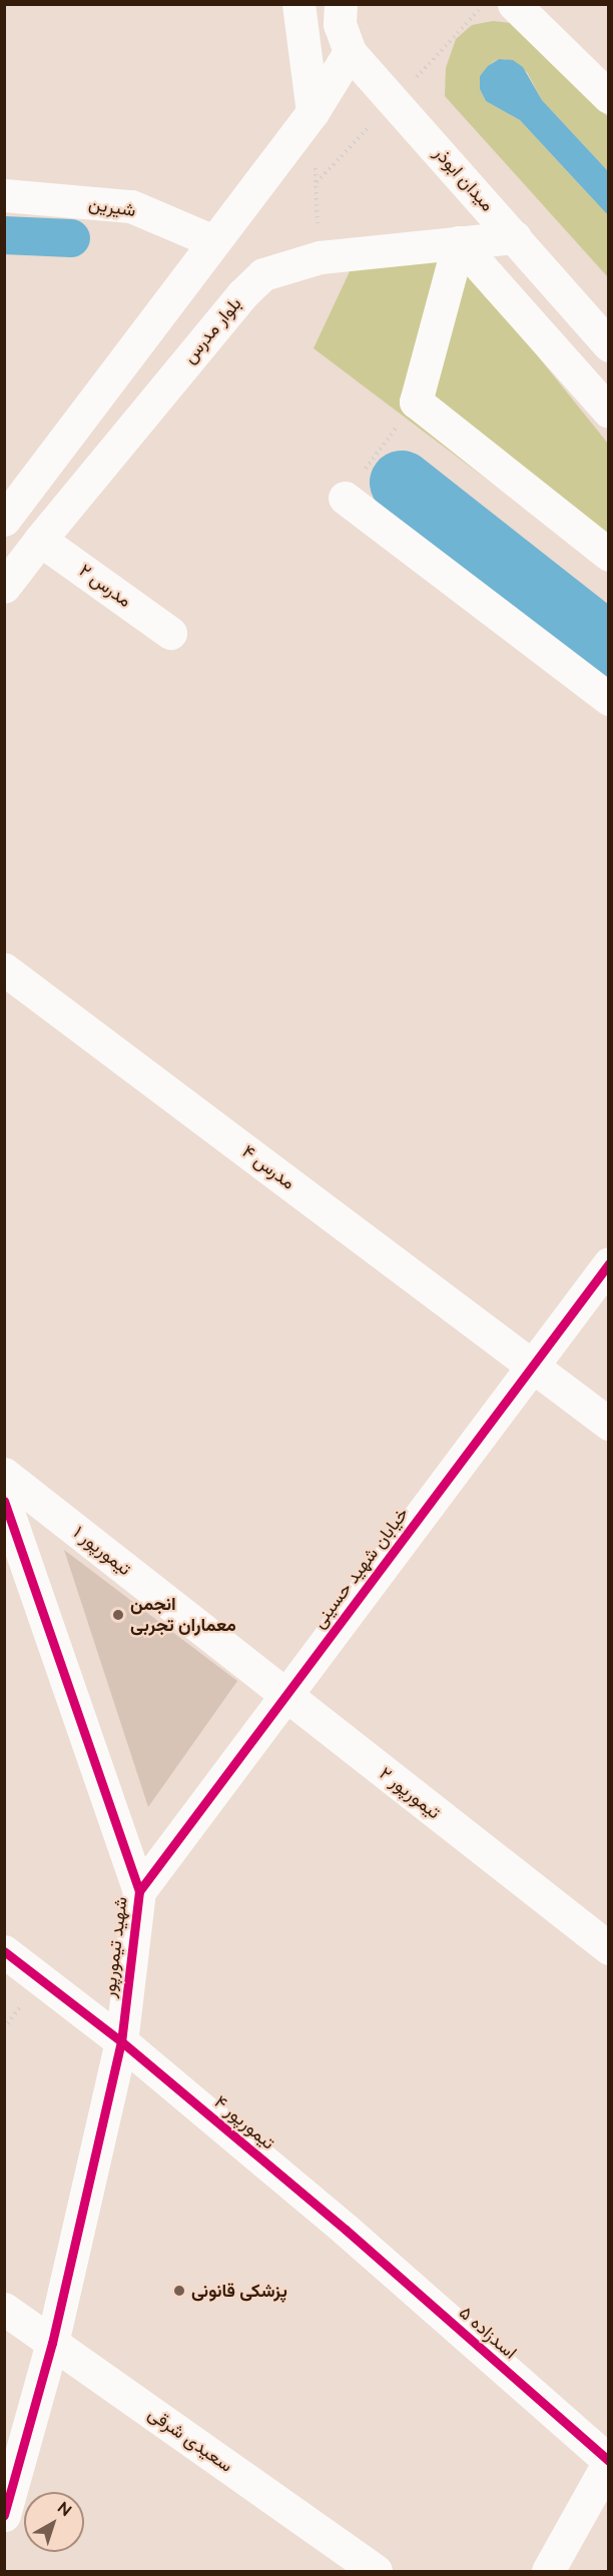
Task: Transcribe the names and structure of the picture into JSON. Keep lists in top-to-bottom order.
{
  "streets": {
    "street": [
      "میدان ابوذر",
      "شیرین",
      "بلوار مدرس",
      "مدرس ۲",
      "مدرس ۴",
      "تیمورپور ۱",
      "خیابان شهید حسینی",
      "تیمورپور ۲",
      "شهید تیمورپور",
      "تیمورپور ۴",
      "اسدزاده ۵",
      "سعیدی شرقی"
    ]
  },
  "crossings": [
    ["میدان ابوذر", "بلوار مدرس"],
    ["بلوار مدرس", "مدرس ۲"],
    ["مدرس ۴", "خیابان شهید حسینی"],
    ["تیمورپور ۱", "خیابان شهید حسینی"],
    ["تیمورپور ۱", "تیمورپور ۲"],
    ["خیابان شهید حسینی", "تیمورپور ۲"],
    ["خیابان شهید حسینی", "شهید تیمورپور"],
    ["شهید تیمورپور", "تیمورپور ۴"],
    ["شهید تیمورپور", "سعیدی شرقی"],
    ["تیمورپور ۴", "اسدزاده ۵"]
  ],
  "places": ["انجمن معماران تجربی", "پزشکی قانونی"],
  "north": "top right"
}
